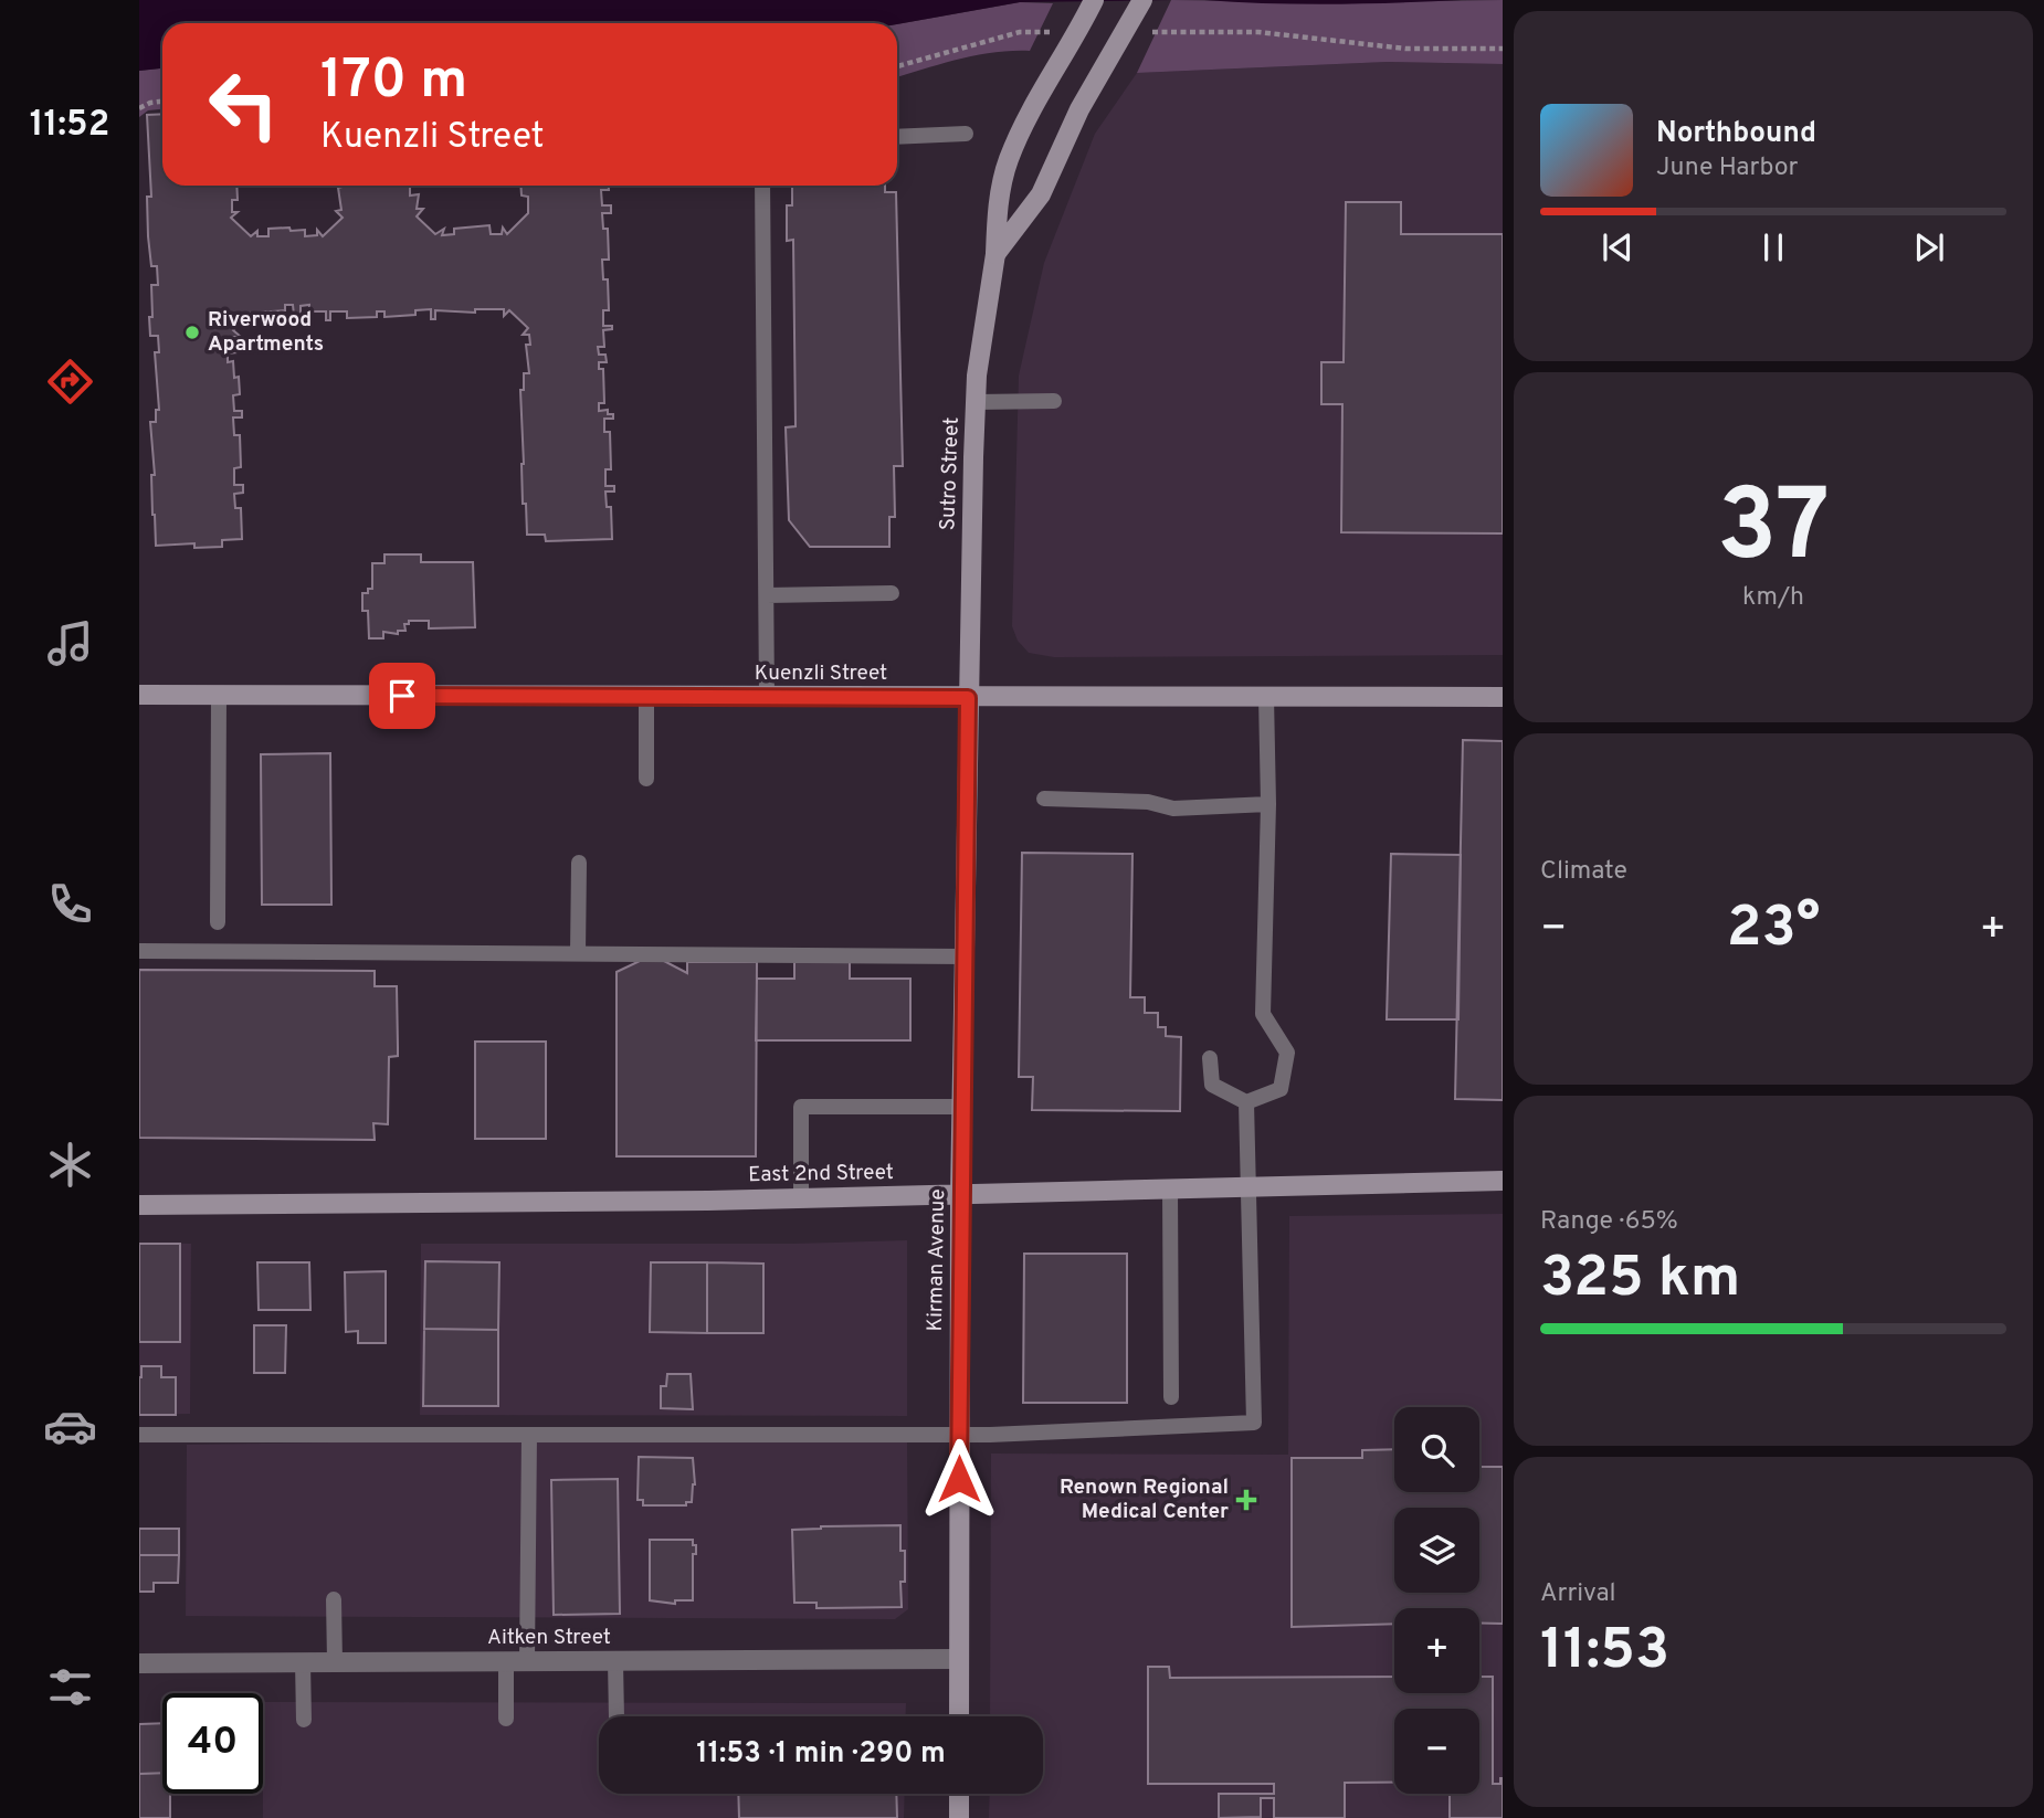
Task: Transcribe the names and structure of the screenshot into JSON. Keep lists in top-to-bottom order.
{
  "streets": {
    "main road": [
      "Sutro Street",
      "Kuenzli Street",
      "East 2nd Street",
      "Kirman Avenue"
    ],
    "street": ["Aitken Street"]
  },
  "crossings": [
    ["Sutro Street", "Kuenzli Street"],
    ["Sutro Street", "Kirman Avenue"],
    ["Kuenzli Street", "Kirman Avenue"],
    ["East 2nd Street", "Kirman Avenue"],
    ["Kirman Avenue", "Aitken Street"]
  ],
  "places": {
    "other": ["Riverwood Apartments"],
    "health": ["Renown Regional Medical Center"]
  },
  "page": {
    "tabs": "11:52",
    "turn": ["170 m", "Kuenzli Street"],
    "song": ["Northbound", "June Harbor"],
    "tile": [
      ["37", "km/h"],
      "Climate",
      ["Range · 65%", "325 km"],
      ["Arrival", "11:53"]
    ],
    "heat": ["−", "23°", "+"],
    "map_buttons": ["+", "−"],
    "limit": "40",
    "trip": "11:53 · 1 min · 290 m"
  }
}
